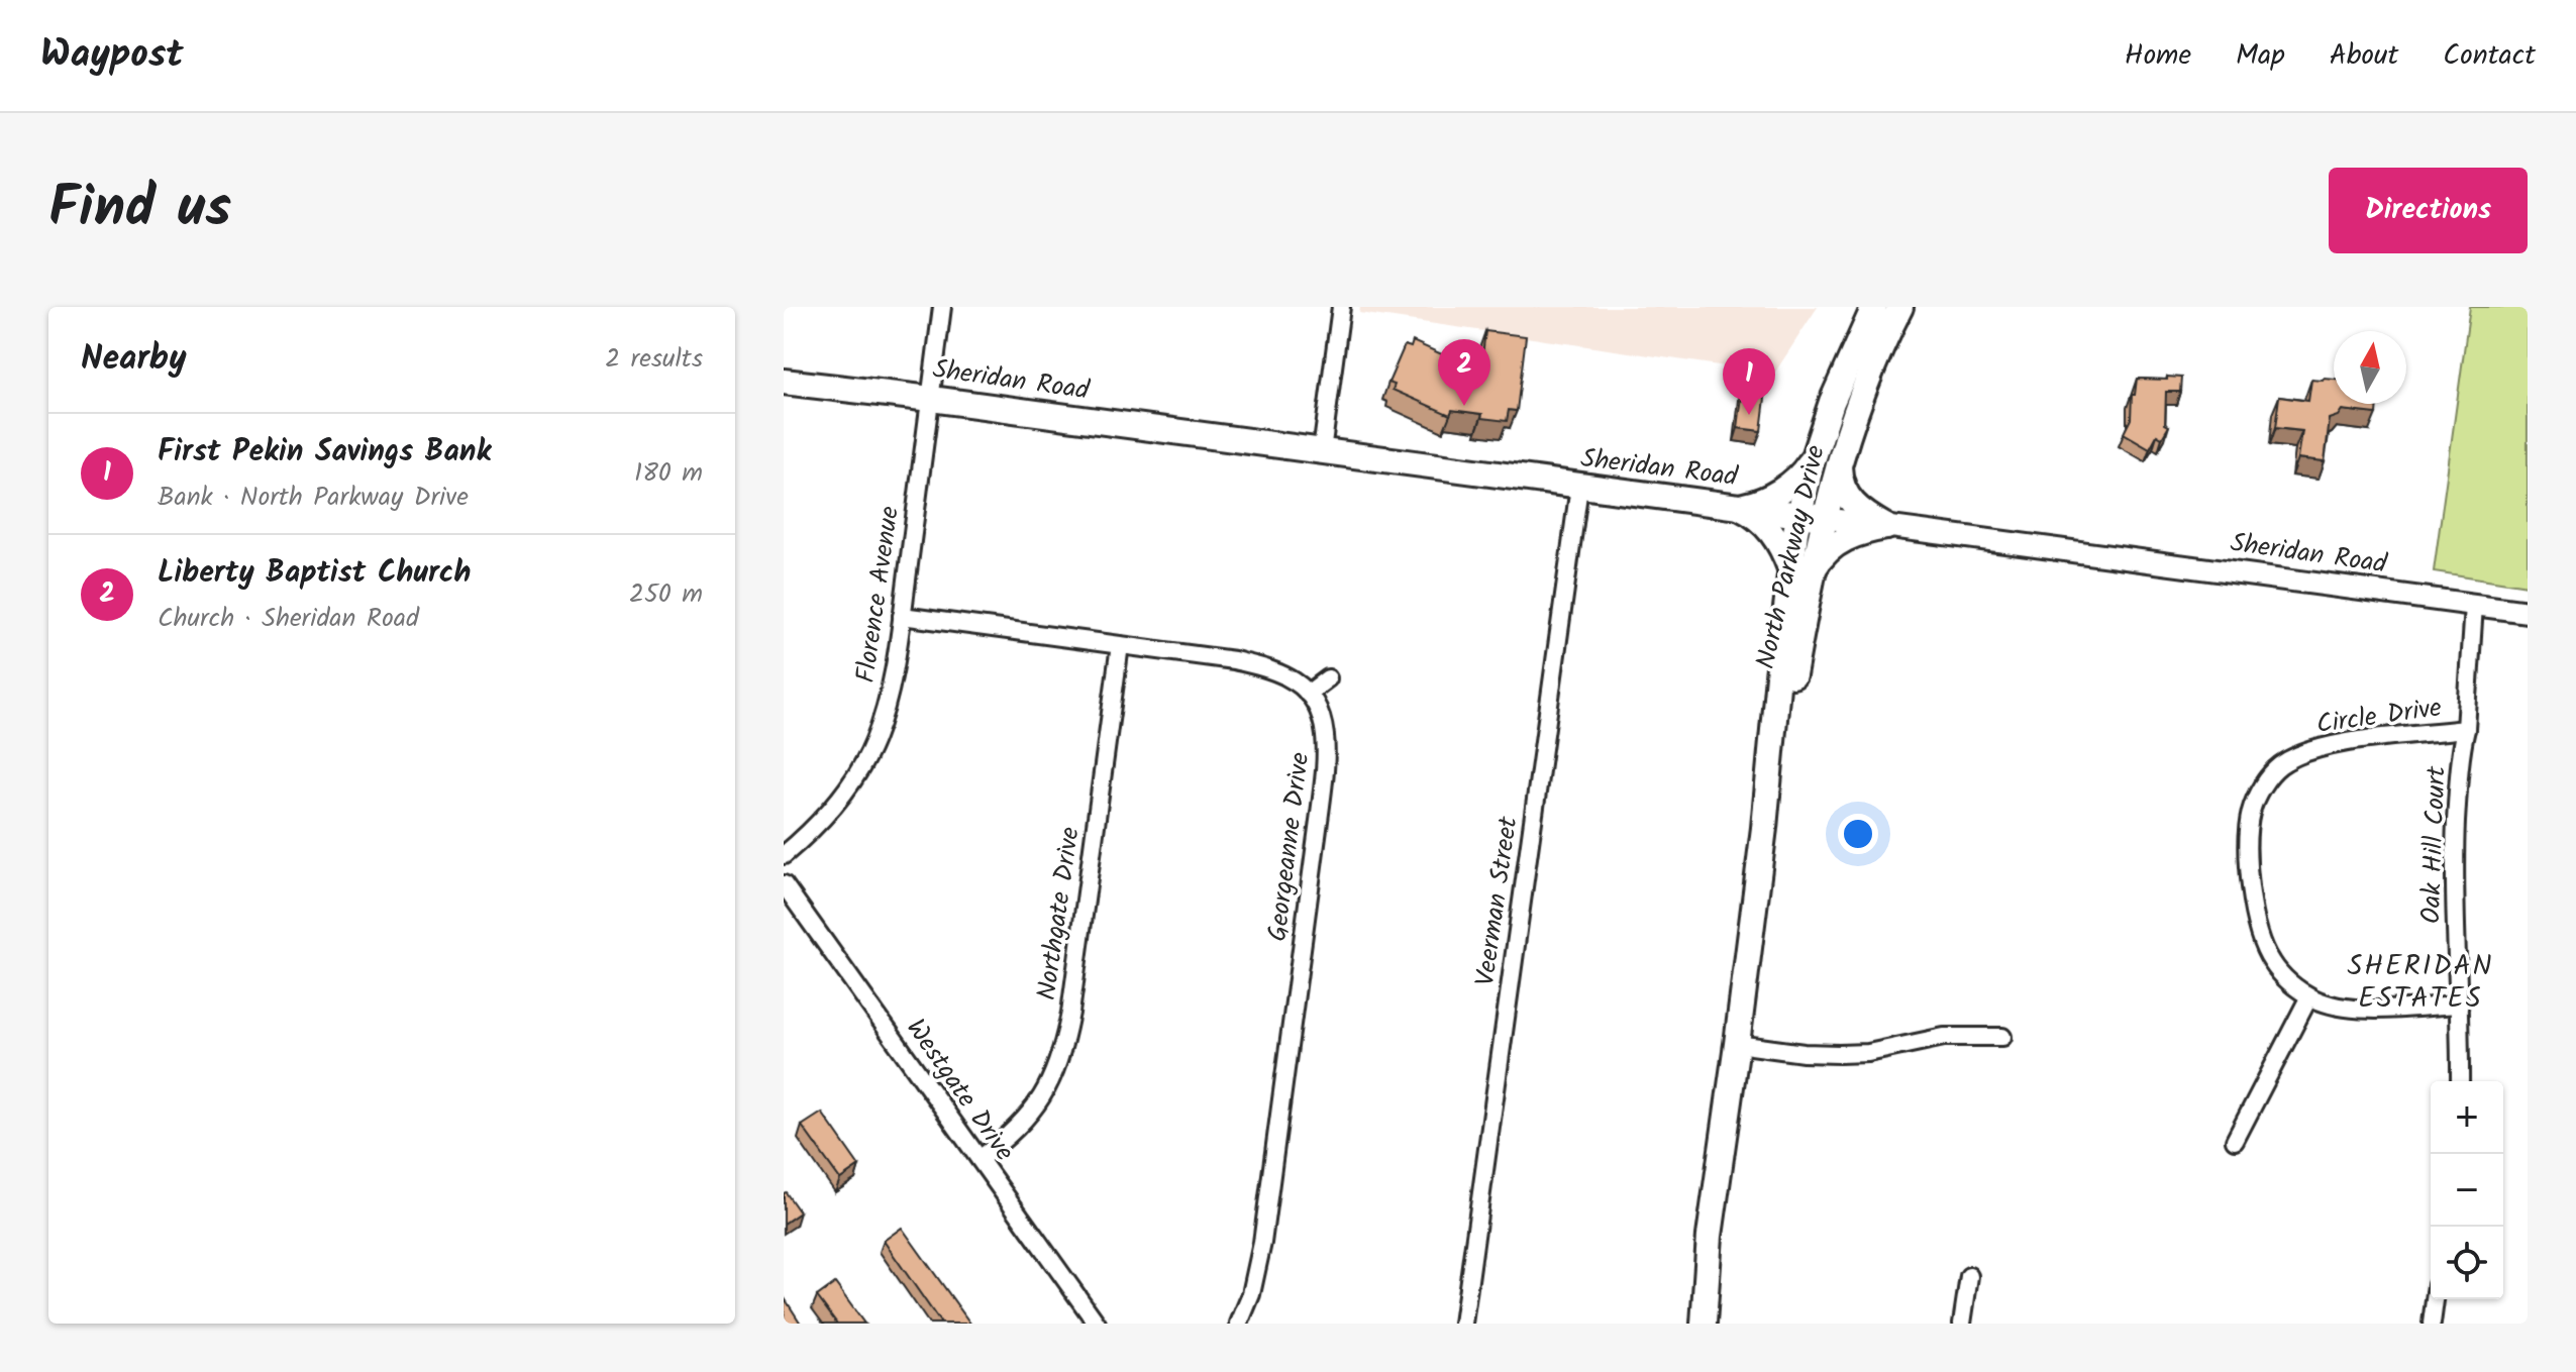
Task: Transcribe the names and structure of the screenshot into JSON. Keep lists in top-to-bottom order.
{
  "streets": {
    "main road": ["Sheridan Road", "North Parkway Drive"],
    "street": [
      "Florence Avenue",
      "Circle Drive",
      "Oak Hill Court",
      "Georgeanne Drive",
      "Veerman Street",
      "Northgate Drive",
      "Westgate Drive"
    ]
  },
  "crossings": [
    ["Sheridan Road", "North Parkway Drive"],
    ["Sheridan Road", "Florence Avenue"],
    ["Sheridan Road", "Oak Hill Court"],
    ["Sheridan Road", "Veerman Street"],
    ["Circle Drive", "Oak Hill Court"],
    ["Northgate Drive", "Westgate Drive"]
  ],
  "districts": ["SHERIDAN ESTATES"],
  "north": "top",
  "page": {
    "header": "Waypost",
    "nav": [
      "Home",
      "Map",
      "About",
      "Contact"
    ],
    "title": "Find us",
    "buttons": "Directions",
    "heading": ["Nearby", "2 results"],
    "pins": ["2", "1"],
    "list": [
      {
        "mark": "1",
        "name": "First Pekin Savings Bank",
        "note": "Bank · North Parkway Drive",
        "value": "180 m"
      },
      {
        "mark": "2",
        "name": "Liberty Baptist Church",
        "note": "Church · Sheridan Road",
        "value": "250 m"
      }
    ],
    "map_buttons": ["+", "−"]
  }
}
